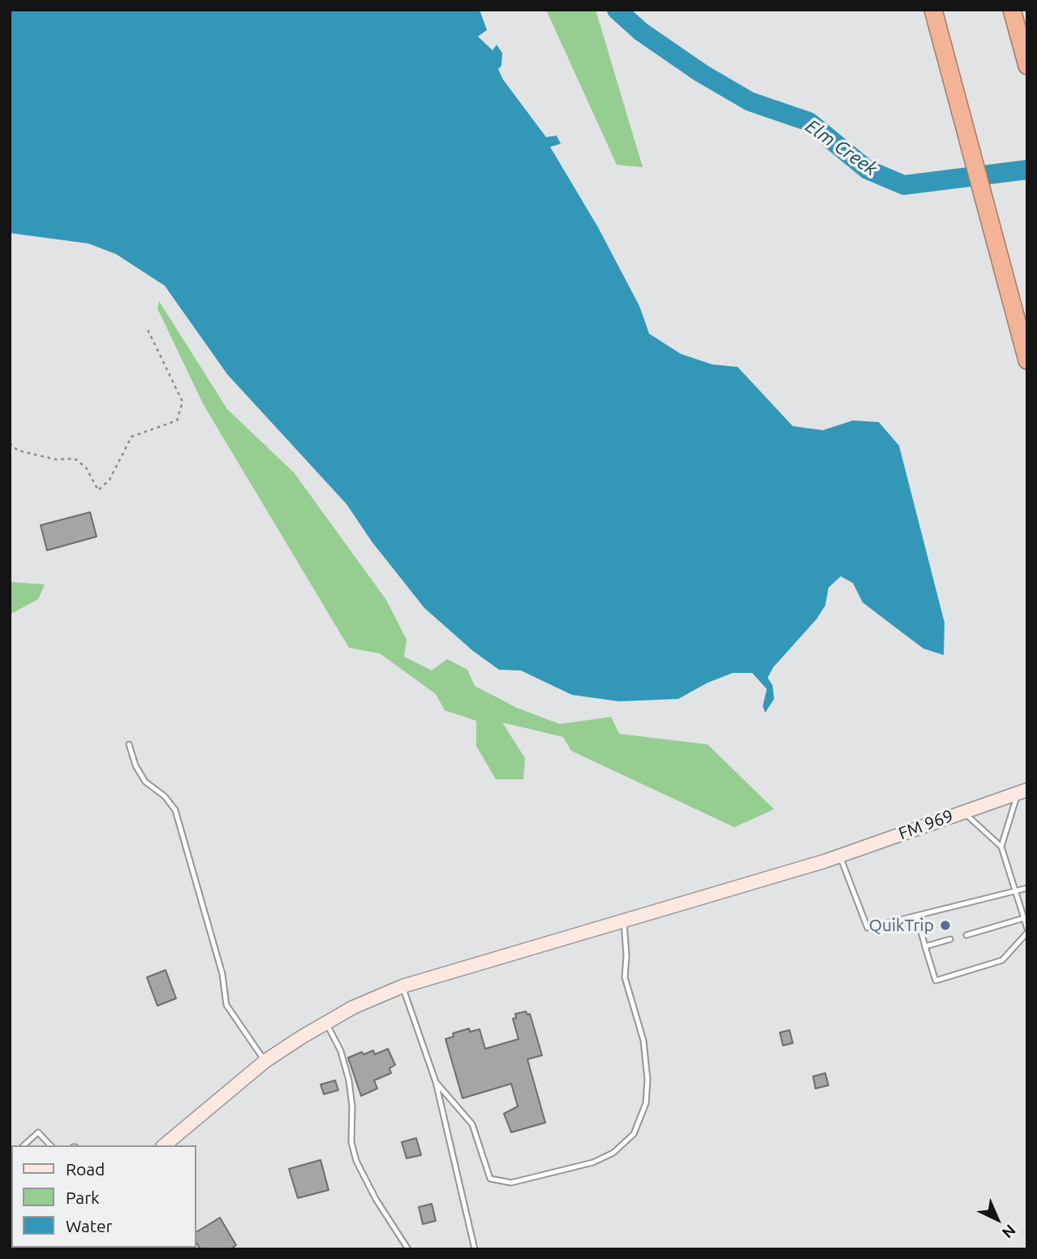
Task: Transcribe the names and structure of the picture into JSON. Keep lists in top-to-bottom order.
{
  "streets": {
    "main road": ["FM 969"]
  },
  "water": ["Elm Creek"],
  "places": ["QuikTrip"],
  "legend": ["Road", "Park", "Water"],
  "north": "bottom right"
}
